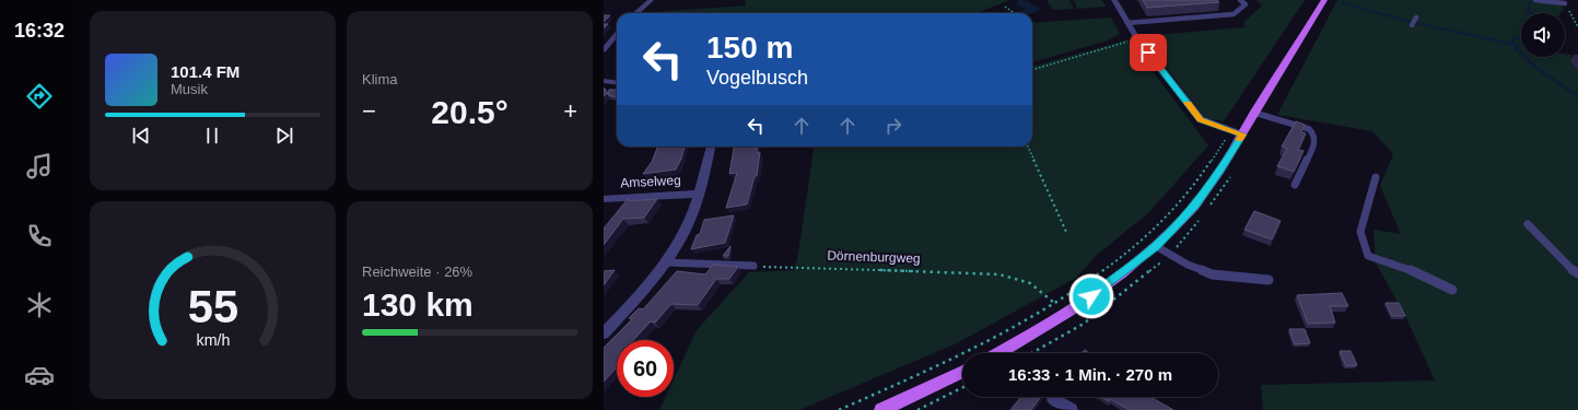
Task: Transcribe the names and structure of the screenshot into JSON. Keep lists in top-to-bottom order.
{
  "streets": {
    "street": ["Amselweg"],
    "path": ["Dörnenburgweg"]
  },
  "page": {
    "tabs": "16:32",
    "tile": [
      "Klima",
      ["Reichweite · 26%", "130 km"]
    ],
    "turn": ["150 m", "Vogelbusch"],
    "song": ["101.4 FM", "Musik"],
    "heat": ["−", "20.5°", "+"],
    "limit": "60",
    "trip": "16:33 · 1 Min. · 270 m",
    "gauge": ["55", "km/h"]
  }
}
